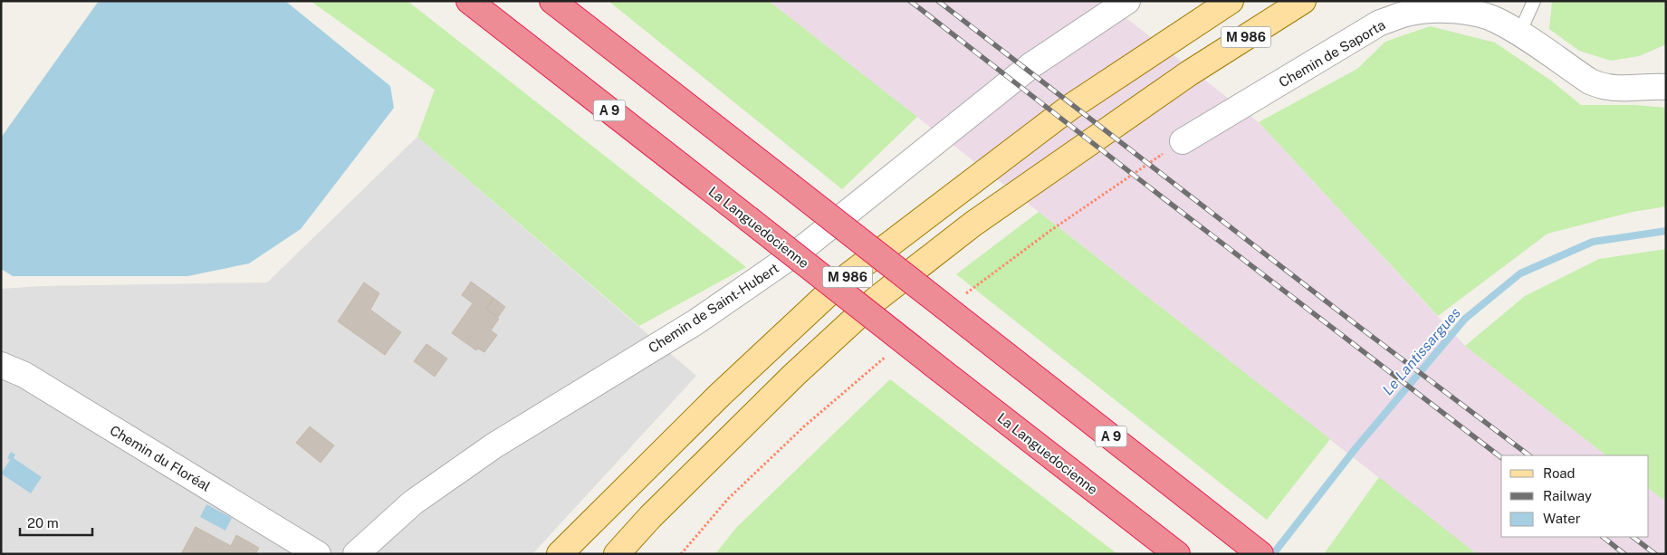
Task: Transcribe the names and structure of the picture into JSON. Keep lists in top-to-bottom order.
{
  "streets": {
    "highway": ["A 9", "La Languedocienne"],
    "main road": ["M 986"],
    "street": ["Chemin de Saporta", "Chemin de Saint-Hubert", "Chemin du Floréal"]
  },
  "water": ["Le Lantissargues"],
  "legend": ["Road", "Railway", "Water"],
  "scale_bar": "20 m"
}
